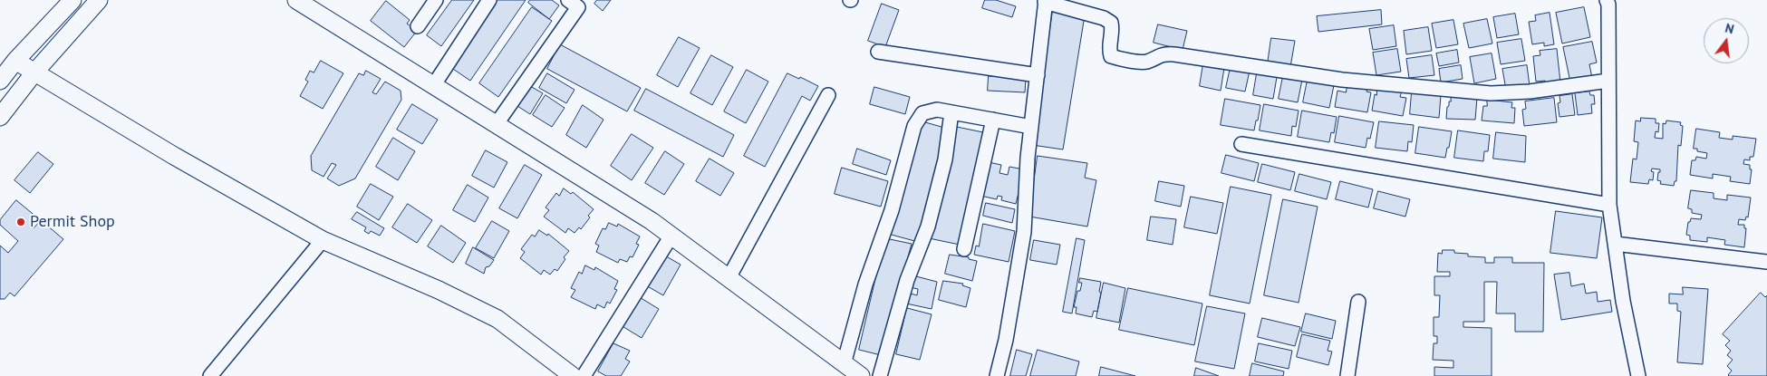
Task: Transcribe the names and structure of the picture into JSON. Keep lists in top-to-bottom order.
{
  "places": ["Permit Shop"],
  "north": "top"
}
